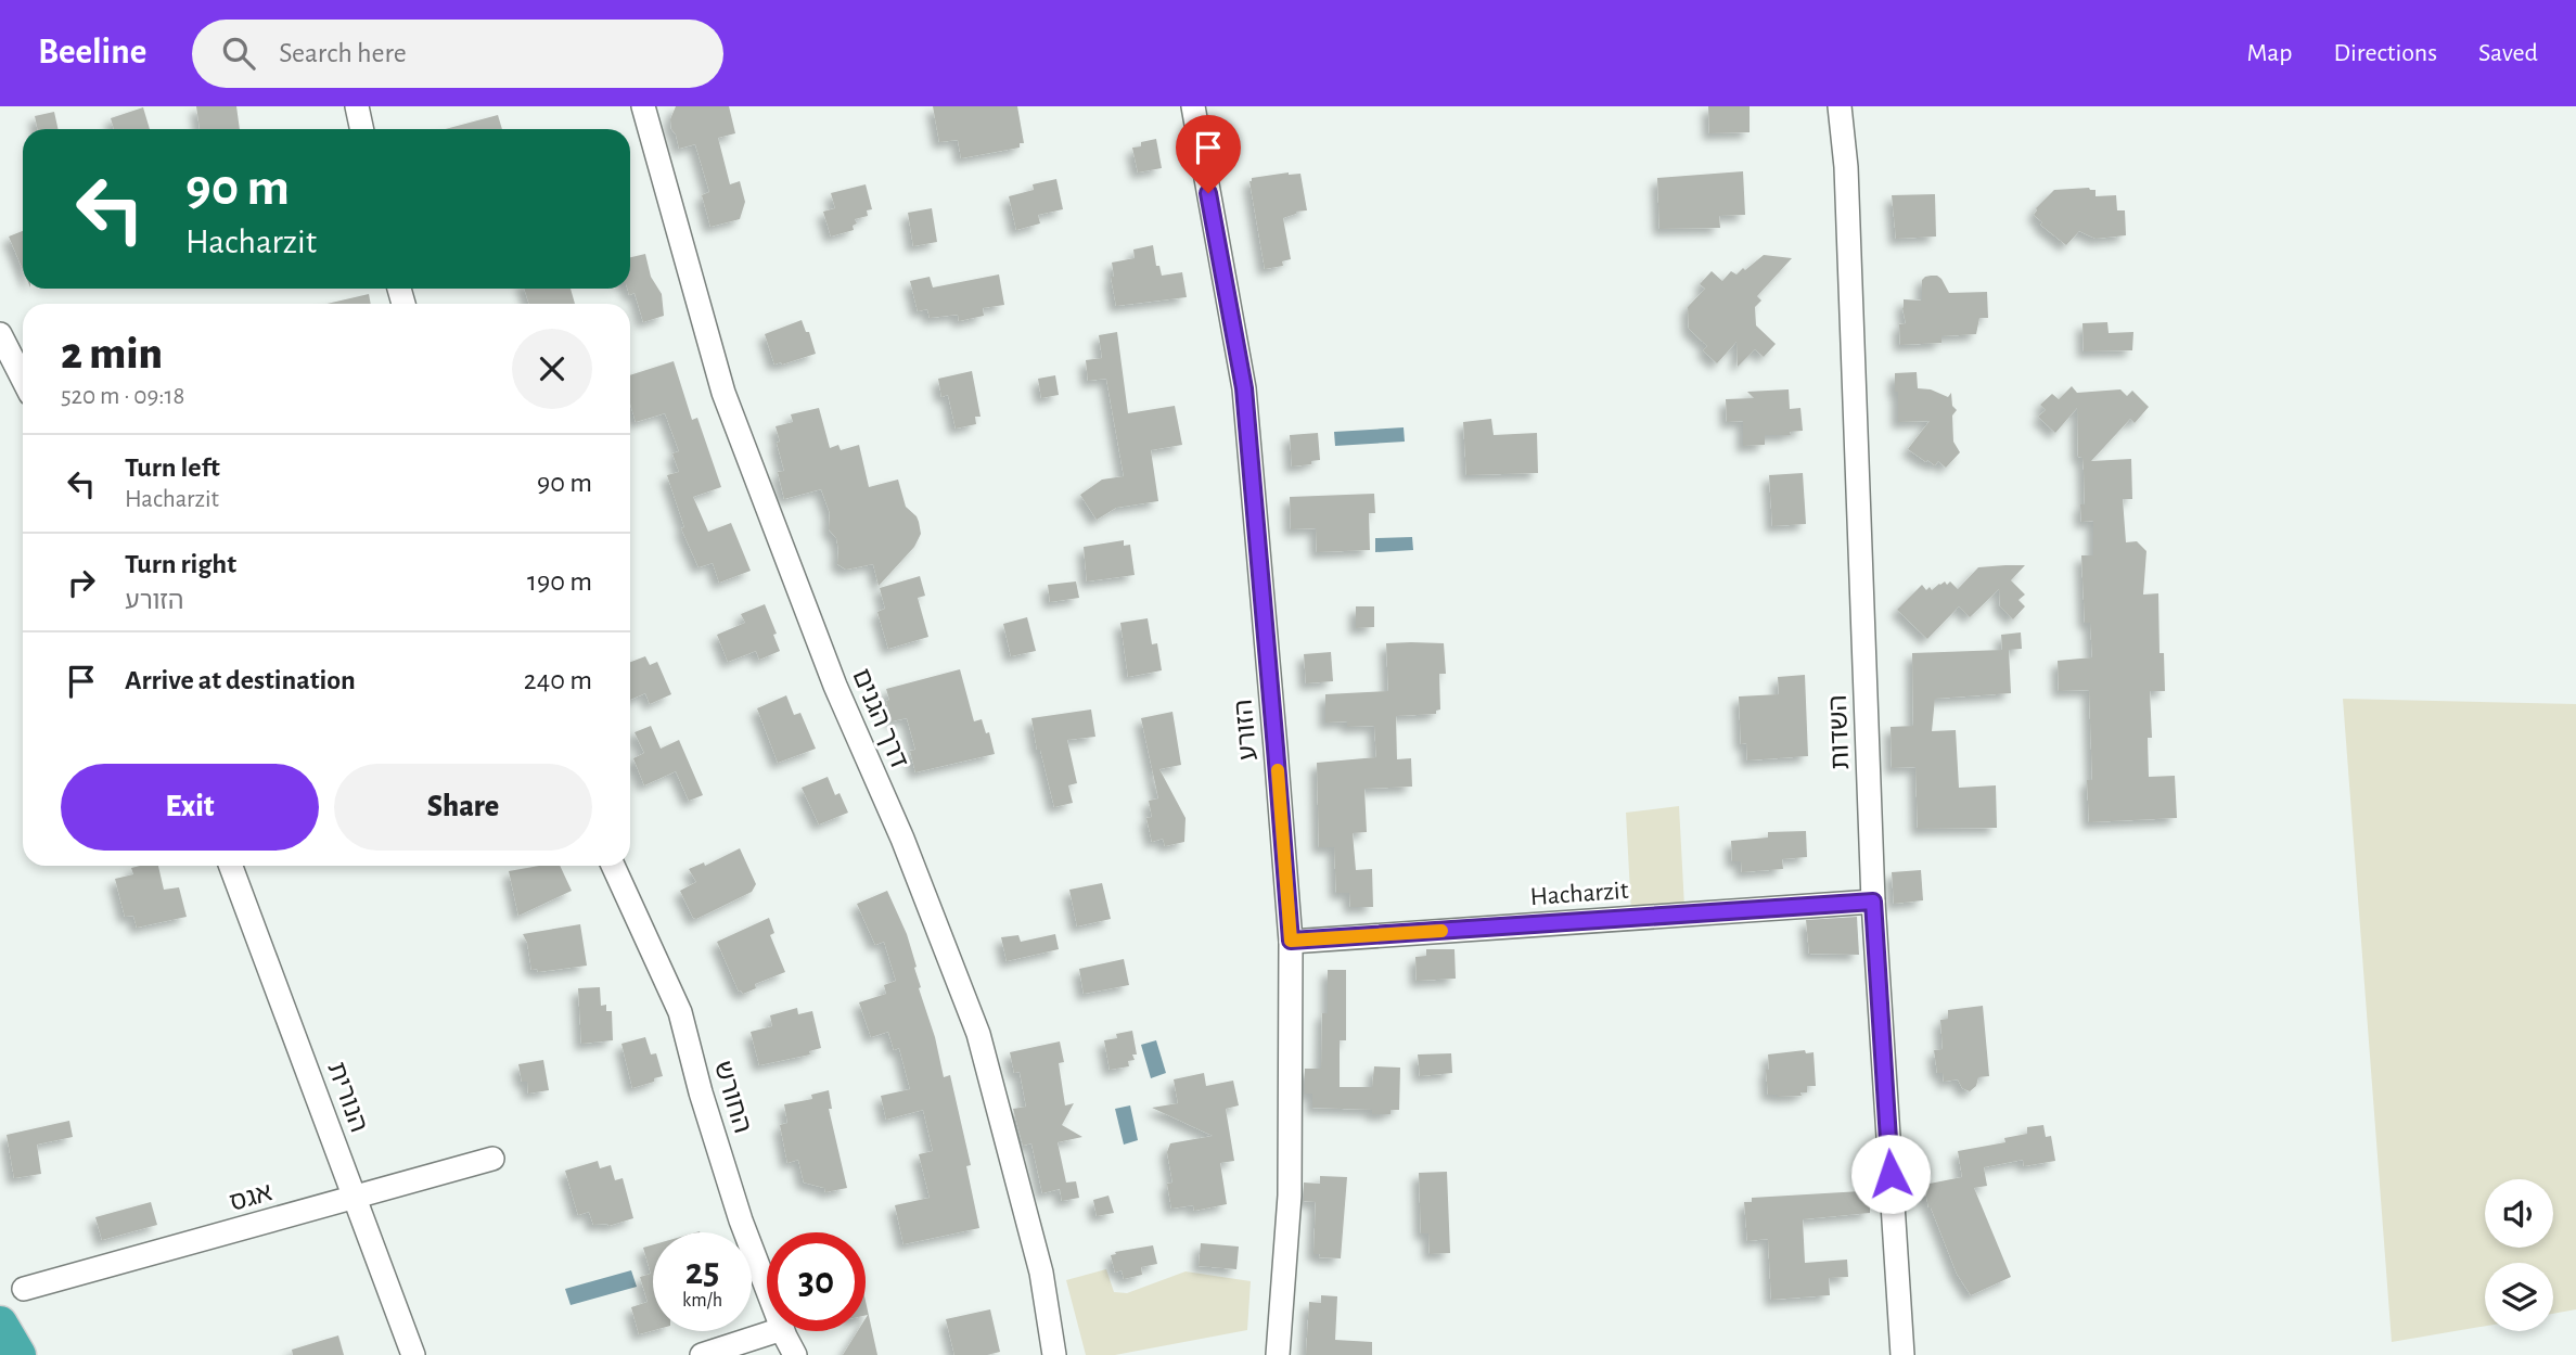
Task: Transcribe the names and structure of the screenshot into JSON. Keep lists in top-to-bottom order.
{
  "streets": {
    "street": [
      "דרך הגנים",
      "הזורע",
      "השדות",
      "Hacharzit",
      "הנורית",
      "החורש",
      "אגס"
    ]
  },
  "crossings": [
    ["הזורע", "Hacharzit"],
    ["השדות", "Hacharzit"],
    ["הנורית", "אגס"]
  ],
  "page": {
    "header": "Beeline",
    "search": "Search here",
    "nav": ["Map", "Directions", "Saved"],
    "turn": ["90 m", "Hacharzit"],
    "heading": ["2 min", "520 m · 09:18"],
    "list": [
      {
        "name": "Turn left",
        "note": "Hacharzit",
        "value": "90 m"
      },
      {
        "name": "Turn right",
        "note": "הזורע",
        "value": "190 m"
      },
      {
        "name": "Arrive at destination",
        "value": "240 m"
      }
    ],
    "buttons": ["Exit", "Share"],
    "speed": "25 km/h",
    "limit": "30"
  }
}
